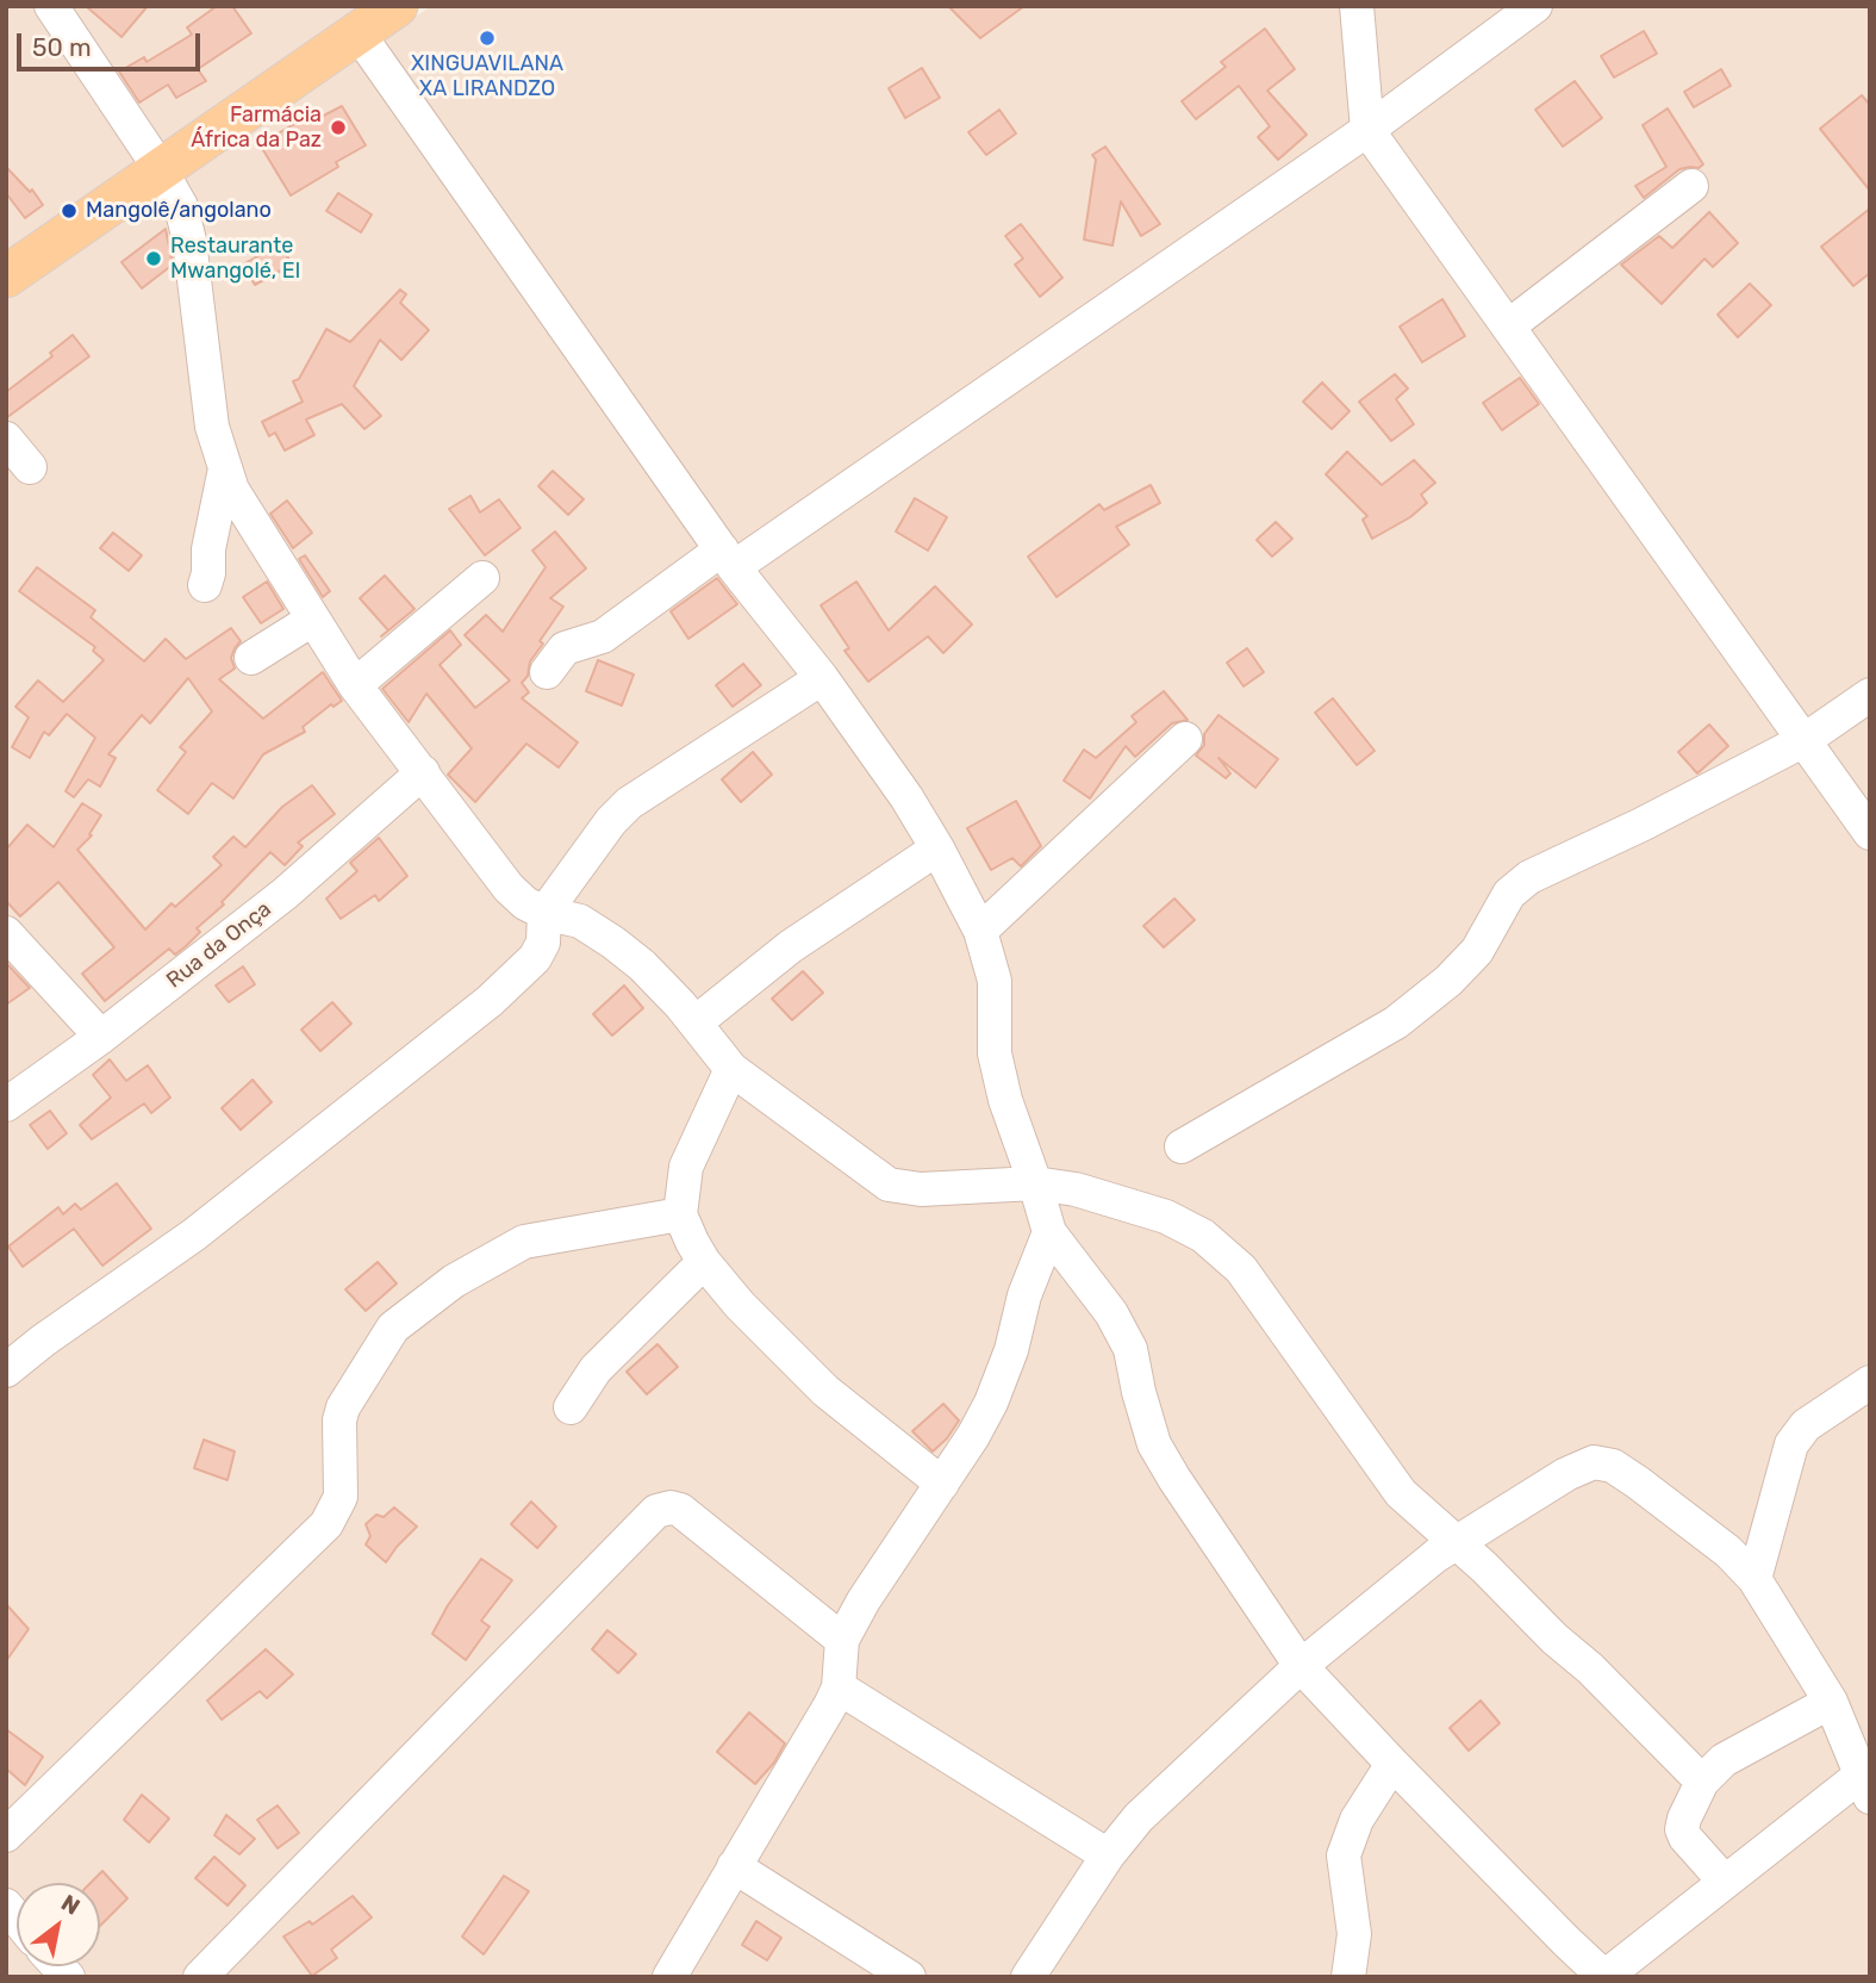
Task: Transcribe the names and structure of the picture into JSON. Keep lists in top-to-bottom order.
{
  "streets": {
    "street": ["Rua da Onça"]
  },
  "places": [
    "XINGUAVILANA XA LIRANDZO",
    "Farmácia África da Paz",
    "Mangolê/angolano",
    "Restaurante Mwangolé, El"
  ],
  "scale_bar": "50 m",
  "north": "top right"
}
